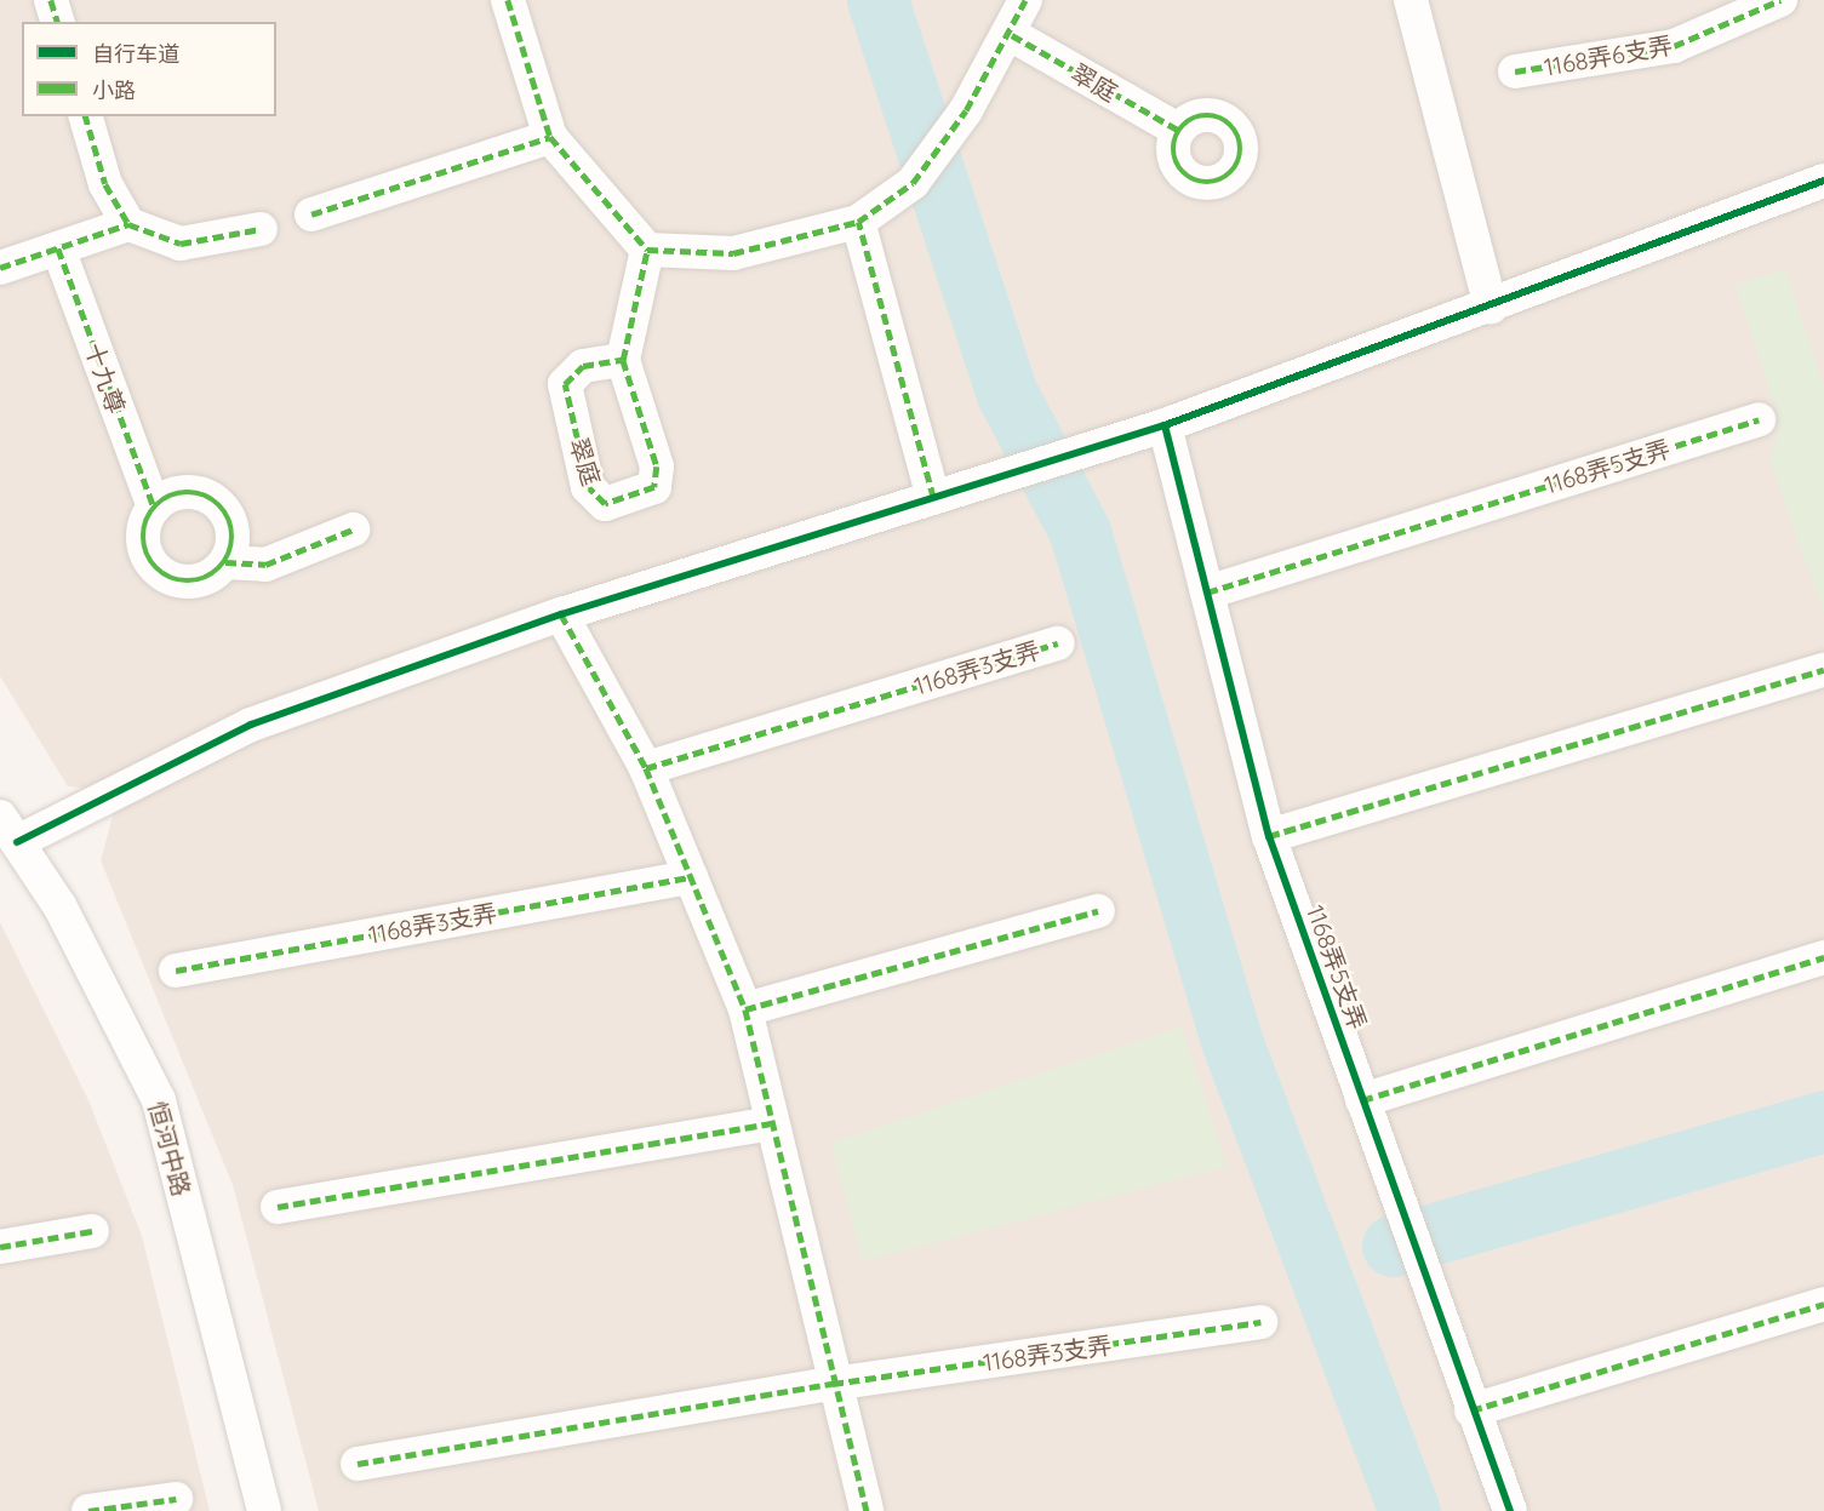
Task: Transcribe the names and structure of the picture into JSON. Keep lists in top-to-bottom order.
{
  "streets": {
    "street": [
      "1168弄6支弄",
      "翠庭",
      "十九尊",
      "1168弄5支弄",
      "1168弄3支弄",
      "恒河中路"
    ]
  },
  "legend": ["自行车道", "小路"]
}
